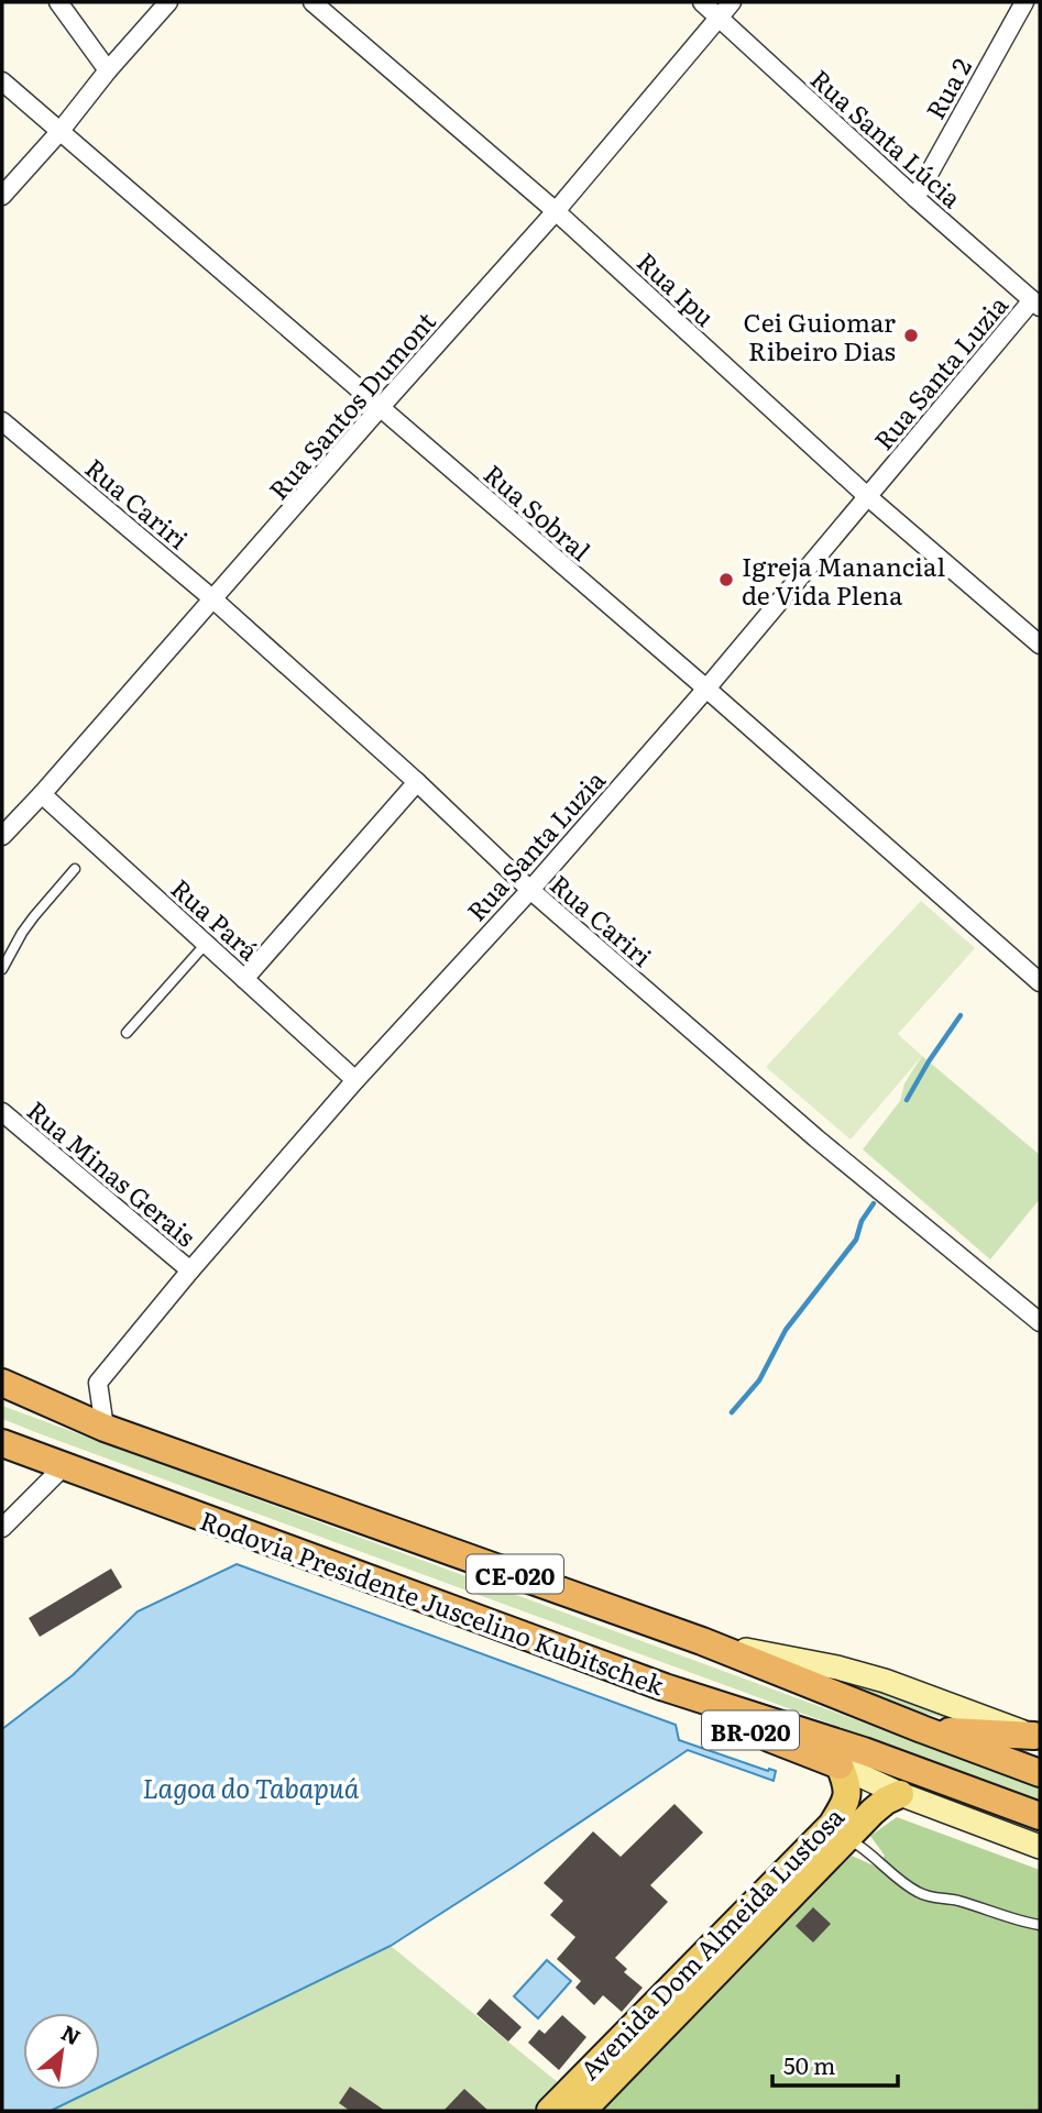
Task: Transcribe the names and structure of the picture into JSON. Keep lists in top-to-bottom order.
{
  "streets": {
    "highway": ["CE-020", "Rodovia Presidente Juscelino Kubitschek", "BR-020"],
    "main road": ["Avenida Dom Almeida Lustosa"],
    "street": [
      "Rua 2",
      "Rua Santa Lúcia",
      "Rua Ipu",
      "Rua Santa Luzia",
      "Rua Santos Dumont",
      "Rua Cariri",
      "Rua Sobral",
      "Rua Pará",
      "Rua Minas Gerais"
    ]
  },
  "crossings": [
    ["Rua 2", "Rua Santa Lúcia"],
    ["Rua Santa Lúcia", "Rua Santa Luzia"],
    ["Rua Santa Lúcia", "Rua Santos Dumont"],
    ["Rua Ipu", "Rua Santa Luzia"],
    ["Rua Ipu", "Rua Santos Dumont"],
    ["Rua Santa Luzia", "Rua Cariri"],
    ["Rua Santa Luzia", "Rua Sobral"],
    ["Rua Santa Luzia", "Rua Pará"],
    ["Rua Santa Luzia", "Rua Minas Gerais"],
    ["Rua Santa Luzia", "Rodovia Presidente Juscelino Kubitschek"],
    ["Rua Santos Dumont", "Rua Cariri"],
    ["Rua Santos Dumont", "Rua Sobral"],
    ["Rua Santos Dumont", "Rua Pará"],
    ["Rodovia Presidente Juscelino Kubitschek", "BR-020"],
    ["BR-020", "Avenida Dom Almeida Lustosa"]
  ],
  "water": ["Lagoa do Tabapuá"],
  "places": ["Cei Guiomar Ribeiro Dias", "Igreja Manancial de Vida Plena"],
  "scale_bar": "50 m",
  "north": "top right"
}
